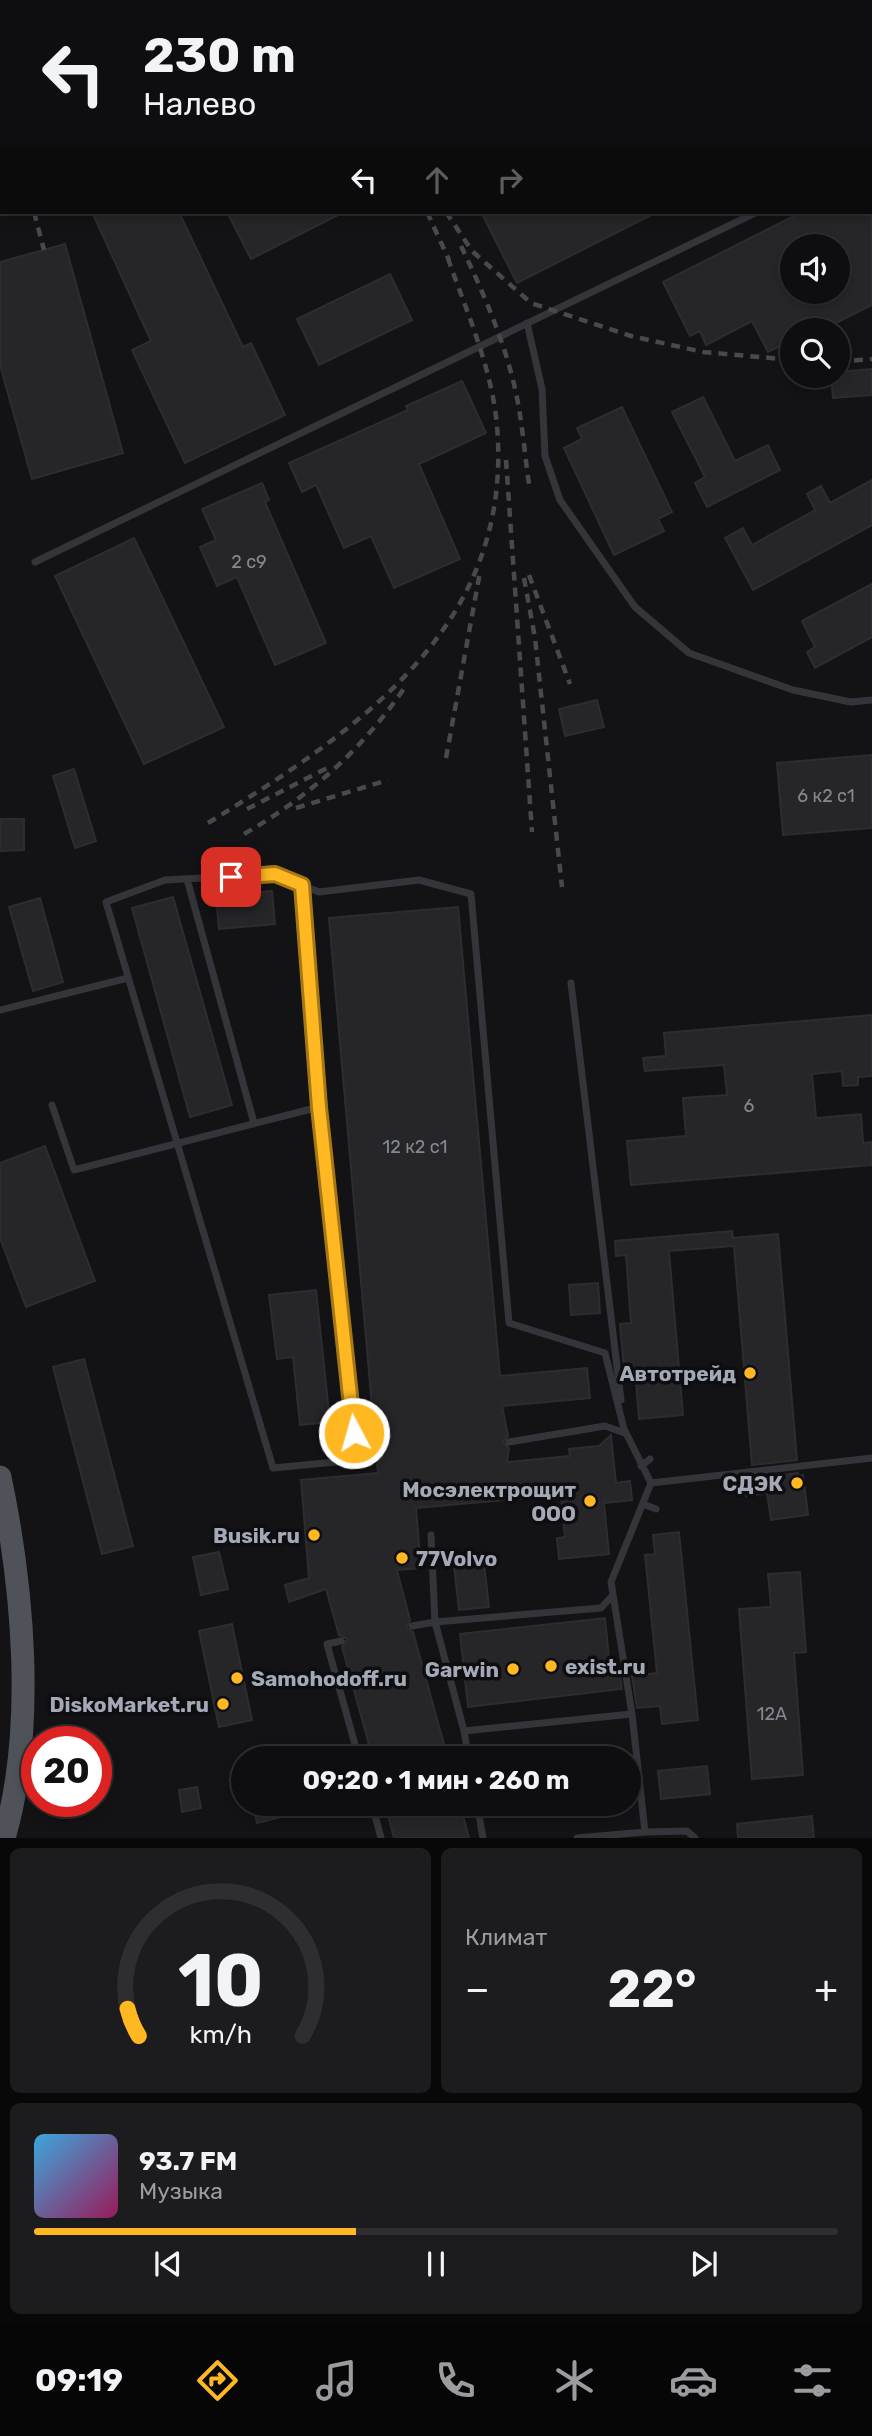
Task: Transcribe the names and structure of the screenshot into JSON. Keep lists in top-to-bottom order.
{
  "places": [
    "Автотрейд",
    "СДЭК",
    "Мосэлектрощит ООО",
    "Busik.ru",
    "77Volvo",
    "exist.ru",
    "Garwin",
    "Samohodoff.ru",
    "DiskoMarket.ru"
  ],
  "house_numbers": [
    "2 с9",
    "6 к2 с1",
    "6",
    "12 к2 с1",
    "12А"
  ],
  "page": {
    "turn": ["230 m", "Налево"],
    "limit": "20",
    "trip": "09:20 · 1 мин · 260 m",
    "tile": "Климат",
    "heat": ["−", "22°", "+"],
    "song": ["93.7 FM", "Музыка"],
    "tabs": "09:19",
    "gauge": ["10", "km/h"]
  }
}
